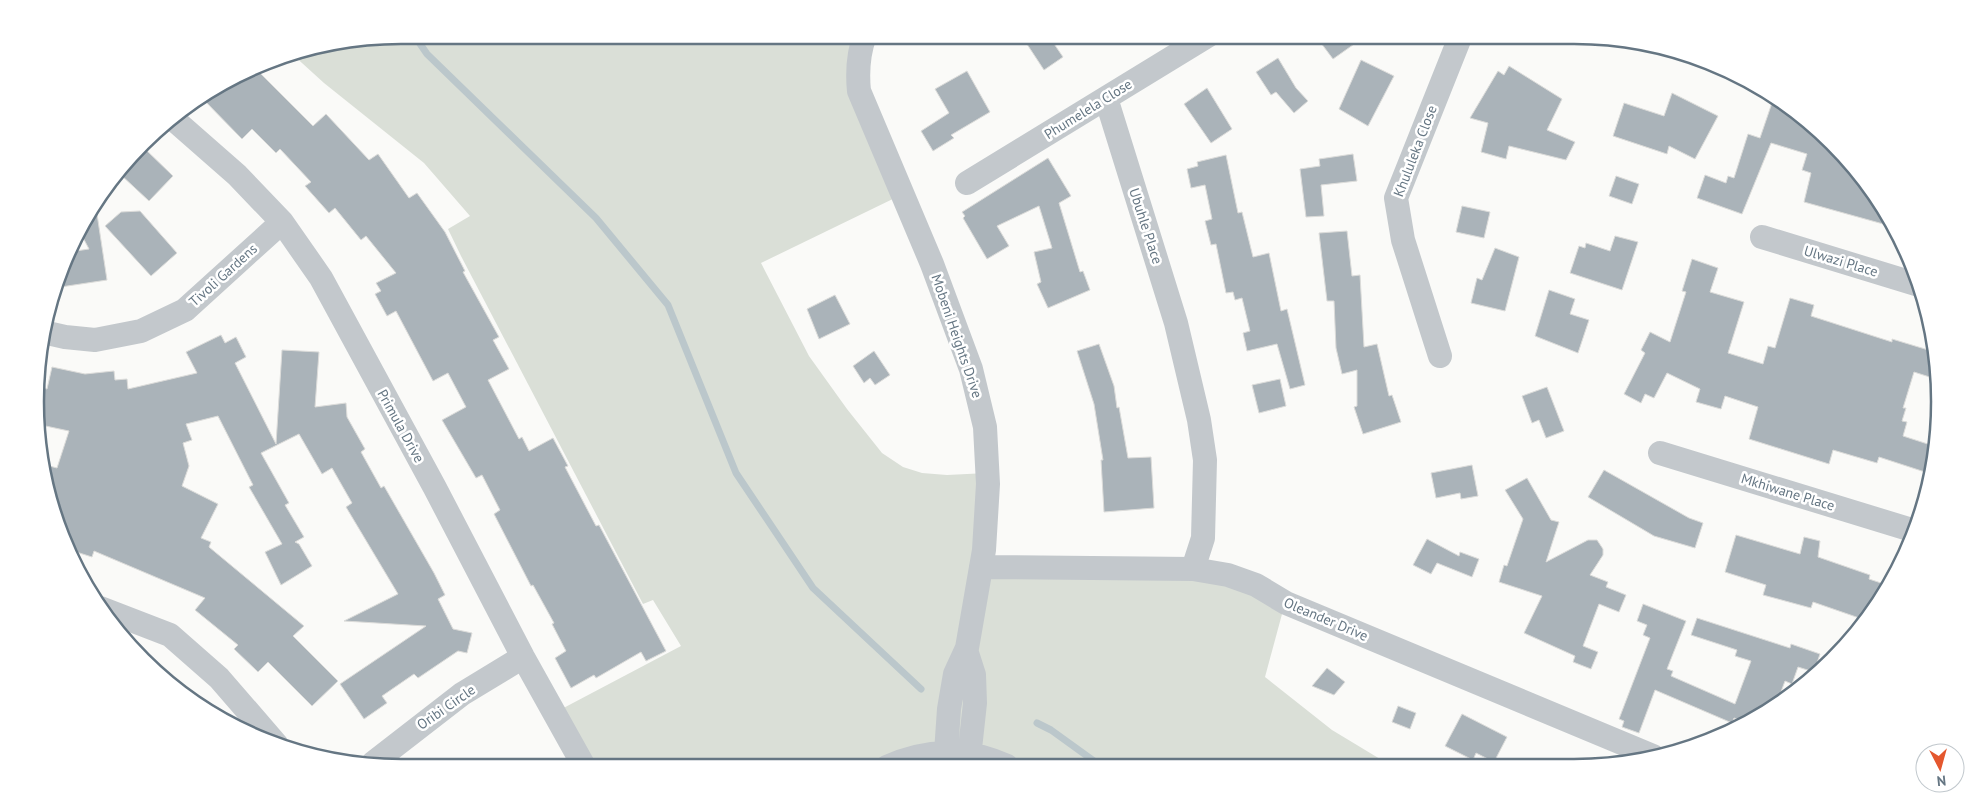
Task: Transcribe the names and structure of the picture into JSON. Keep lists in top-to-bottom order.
{
  "streets": {
    "street": [
      "Phumelela Close",
      "Khululeka Close",
      "Ubuhle Place",
      "Ulwazi Place",
      "Tivoli Gardens",
      "Mobeni Heights Drive",
      "Primula Drive",
      "Mkhiwane Place",
      "Oleander Drive",
      "Oribi Circle"
    ]
  },
  "crossings": [
    ["Phumelela Close", "Ubuhle Place"],
    ["Ubuhle Place", "Oleander Drive"],
    ["Tivoli Gardens", "Primula Drive"],
    ["Mobeni Heights Drive", "Oleander Drive"],
    ["Primula Drive", "Oribi Circle"]
  ],
  "north": "bottom"
}
